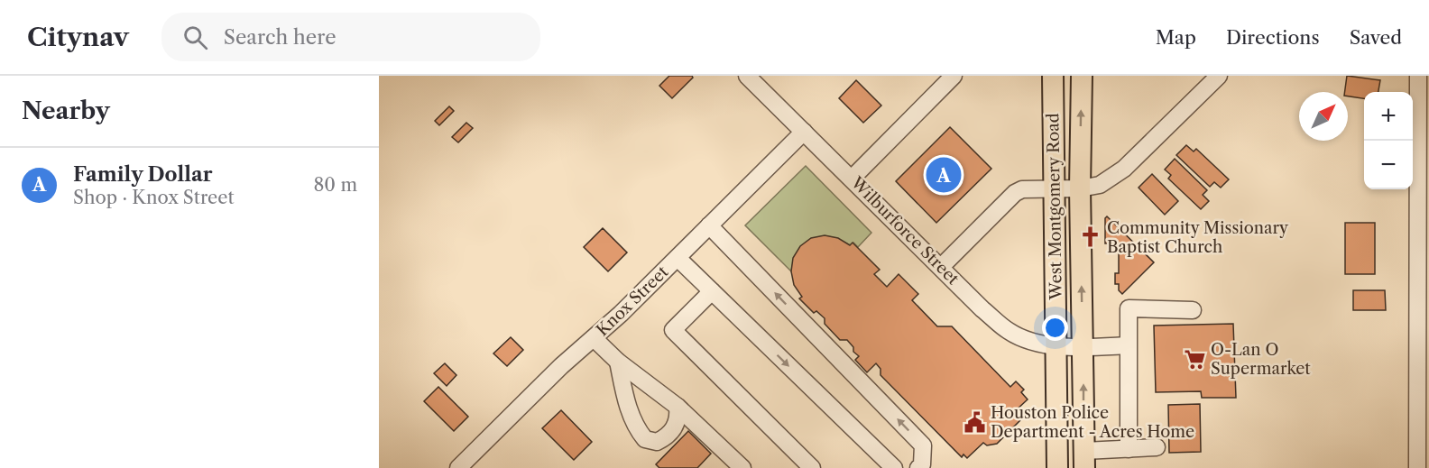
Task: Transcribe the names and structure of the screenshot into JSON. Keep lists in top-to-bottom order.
{
  "streets": {
    "main road": ["West Montgomery Road"],
    "street": ["Wilburforce Street", "Knox Street"]
  },
  "crossings": [
    ["West Montgomery Road", "Wilburforce Street"],
    ["Wilburforce Street", "Knox Street"]
  ],
  "places": {
    "church": ["Community Missionary Baptist Church"],
    "supermarket": ["O-Lan O Supermarket"],
    "public building": ["Houston Police Department - Acres Home"]
  },
  "north": "top right",
  "page": {
    "header": "Citynav",
    "search": "Search here",
    "nav": ["Map", "Directions", "Saved"],
    "heading": "Nearby",
    "map_buttons": ["+", "−"],
    "list": [
      {
        "mark": "A",
        "name": "Family Dollar",
        "note": "Shop · Knox Street",
        "value": "80 m"
      }
    ],
    "pins": "A"
  }
}
